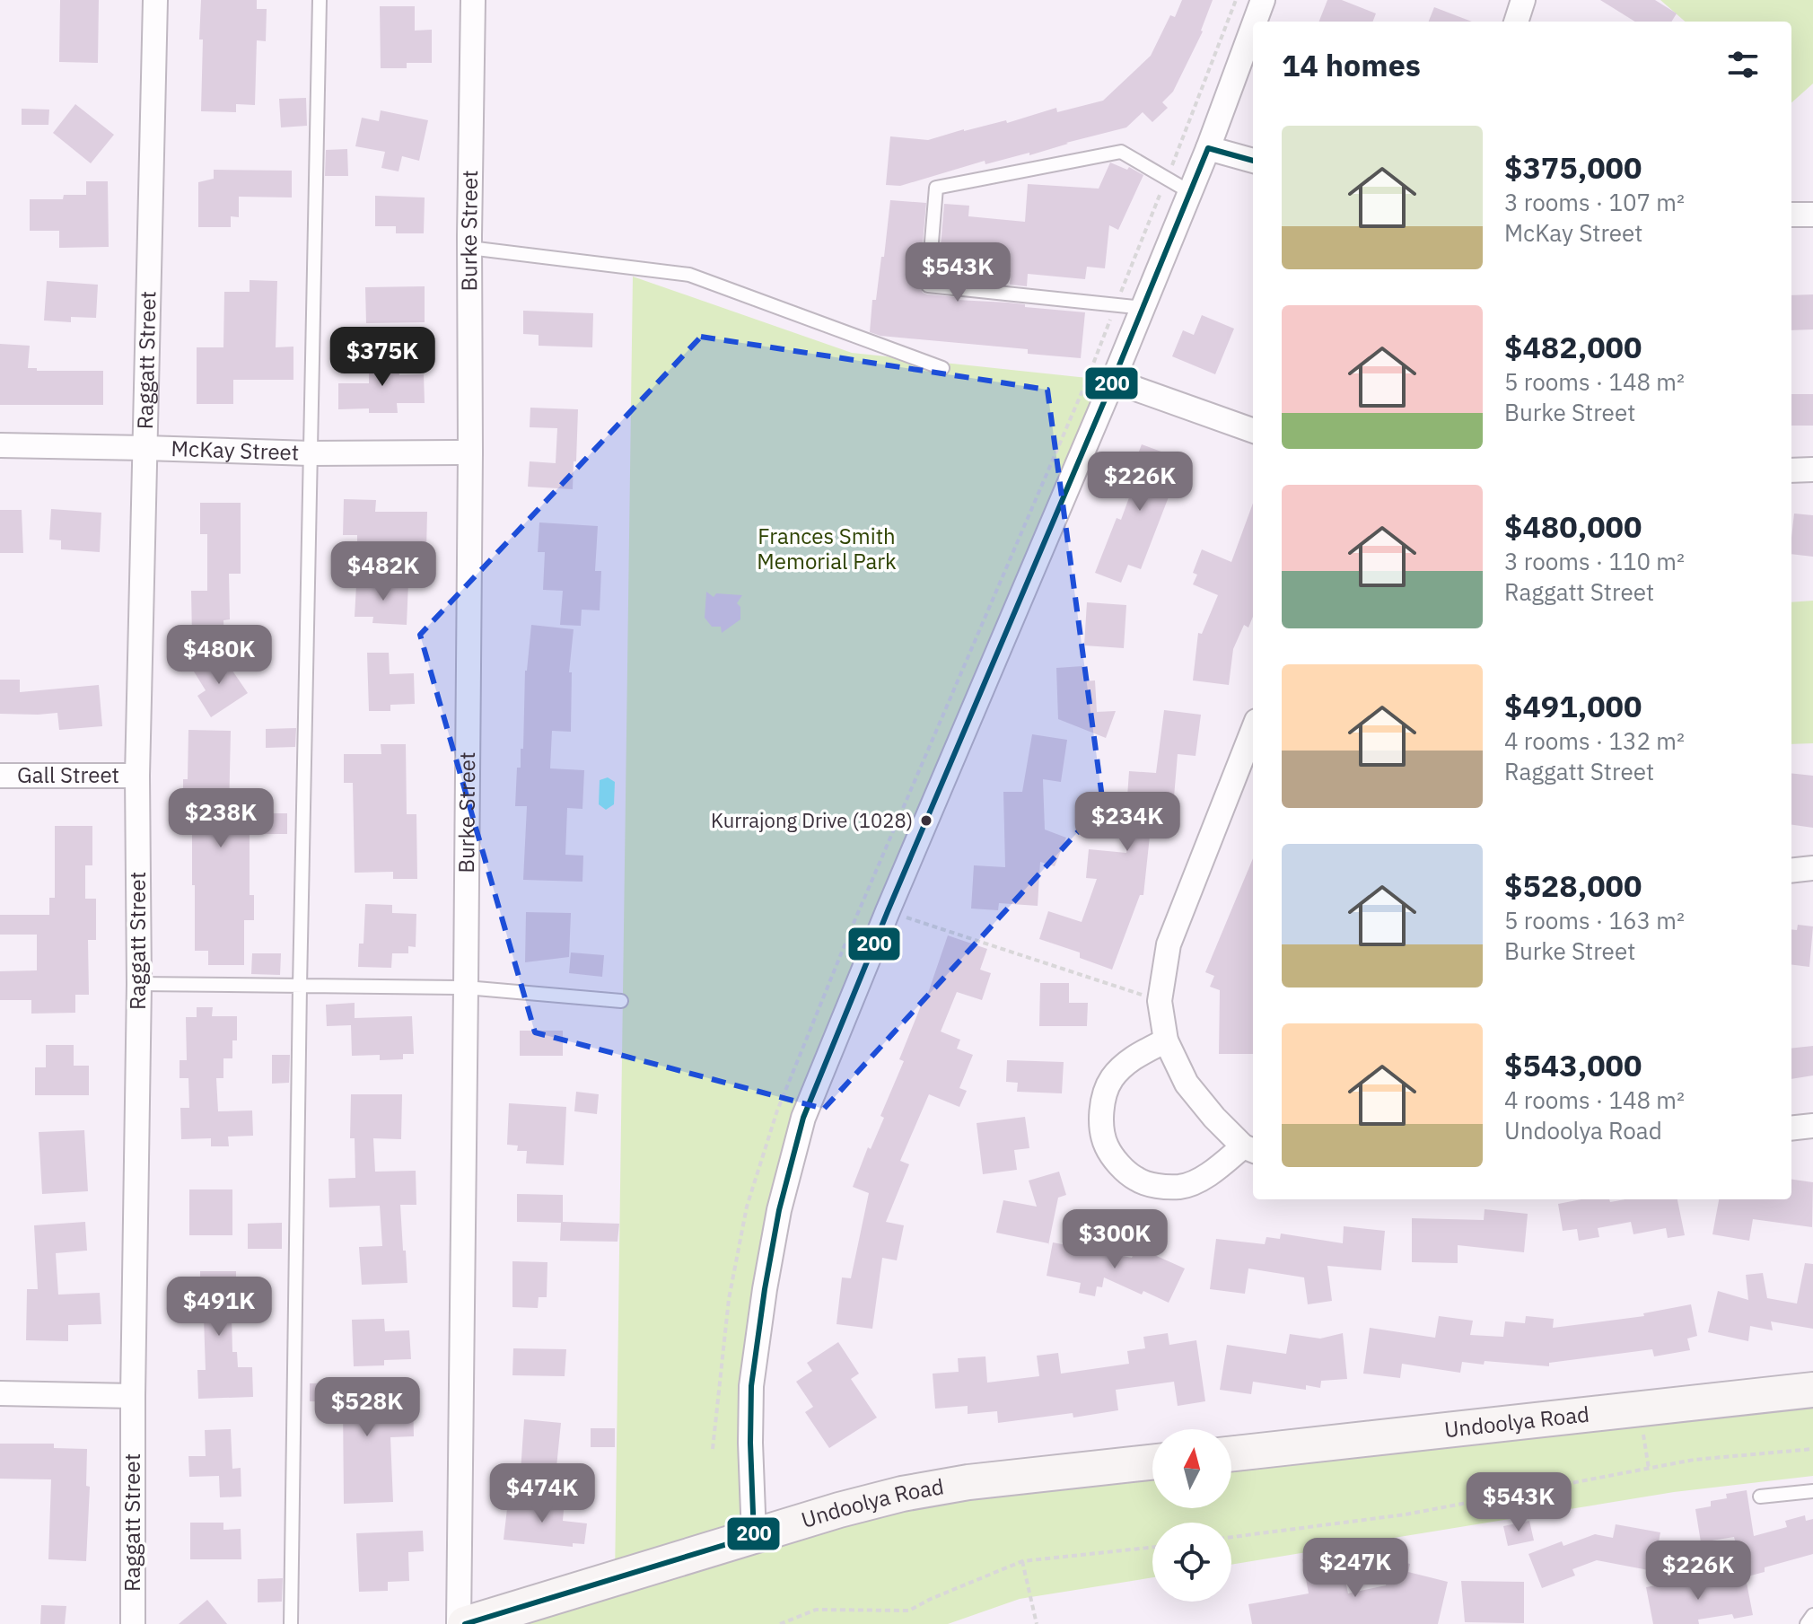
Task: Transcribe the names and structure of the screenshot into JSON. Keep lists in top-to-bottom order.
{
  "streets": {
    "main road": ["Undoolya Road"],
    "street": [
      "Burke Street",
      "Raggatt Street",
      "McKay Street",
      "Gall Street"
    ]
  },
  "crossings": [
    ["Burke Street", "McKay Street"],
    ["Raggatt Street", "McKay Street"],
    ["Raggatt Street", "Gall Street"]
  ],
  "parks": ["Frances Smith Memorial Park"],
  "places": ["Kurrajong Drive (1028)"],
  "lines": ["transit line 200"],
  "north": "top",
  "page": {
    "heading": "14 homes",
    "list": [
      {
        "name": "$375,000",
        "note": "3 rooms · 107 m² · McKay Street"
      },
      {
        "name": "$482,000",
        "note": "5 rooms · 148 m² · Burke Street"
      },
      {
        "name": "$480,000",
        "note": "3 rooms · 110 m² · Raggatt Street"
      },
      {
        "name": "$491,000",
        "note": "4 rooms · 132 m² · Raggatt Street"
      },
      {
        "name": "$528,000",
        "note": "5 rooms · 163 m² · Burke Street"
      },
      {
        "name": "$543,000",
        "note": "4 rooms · 148 m² · Undoolya Road"
      }
    ],
    "price": [
      "$543K",
      "$375K",
      "$226K",
      "$482K",
      "$480K",
      "$238K",
      "$234K",
      "$300K",
      "$491K",
      "$528K",
      "$474K",
      "$543K",
      "$247K",
      "$226K"
    ]
  }
}
